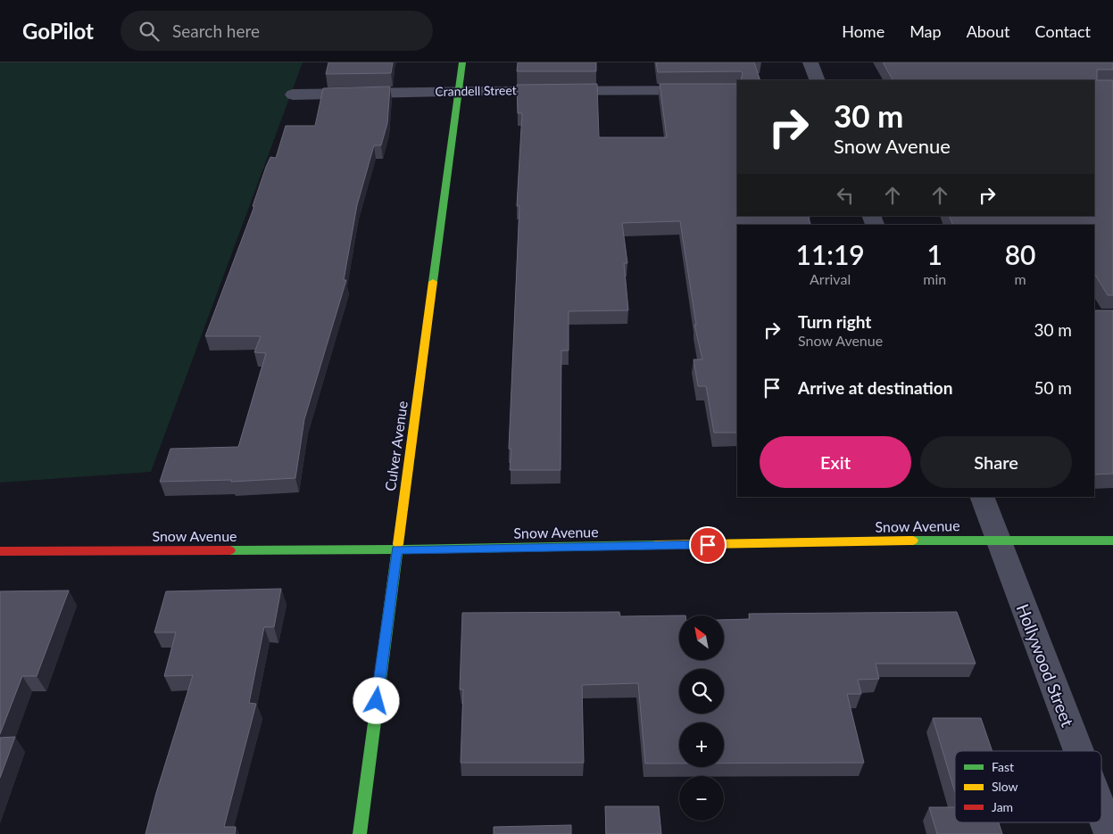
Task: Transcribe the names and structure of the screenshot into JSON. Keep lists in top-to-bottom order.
{
  "streets": {
    "street": [
      "Crandell Street",
      "Culver Avenue",
      "Snow Avenue",
      "Hollywood Street"
    ]
  },
  "crossings": [
    ["Crandell Street", "Culver Avenue"],
    ["Culver Avenue", "Snow Avenue"],
    ["Snow Avenue", "Hollywood Street"]
  ],
  "legend": ["Fast", "Slow", "Jam"],
  "north": "top left",
  "page": {
    "header": "GoPilot",
    "search": "Search here",
    "nav": [
      "Home",
      "Map",
      "About",
      "Contact"
    ],
    "turn": ["30 m", "Snow Avenue"],
    "eta": [
      "11:19",
      "Arrival",
      "1",
      "min",
      "80",
      "m"
    ],
    "list": [
      {
        "name": "Turn right",
        "note": "Snow Avenue",
        "value": "30 m"
      },
      {
        "name": "Arrive at destination",
        "value": "50 m"
      }
    ],
    "buttons": ["Exit", "Share"],
    "map_buttons": ["+", "−"]
  }
}
